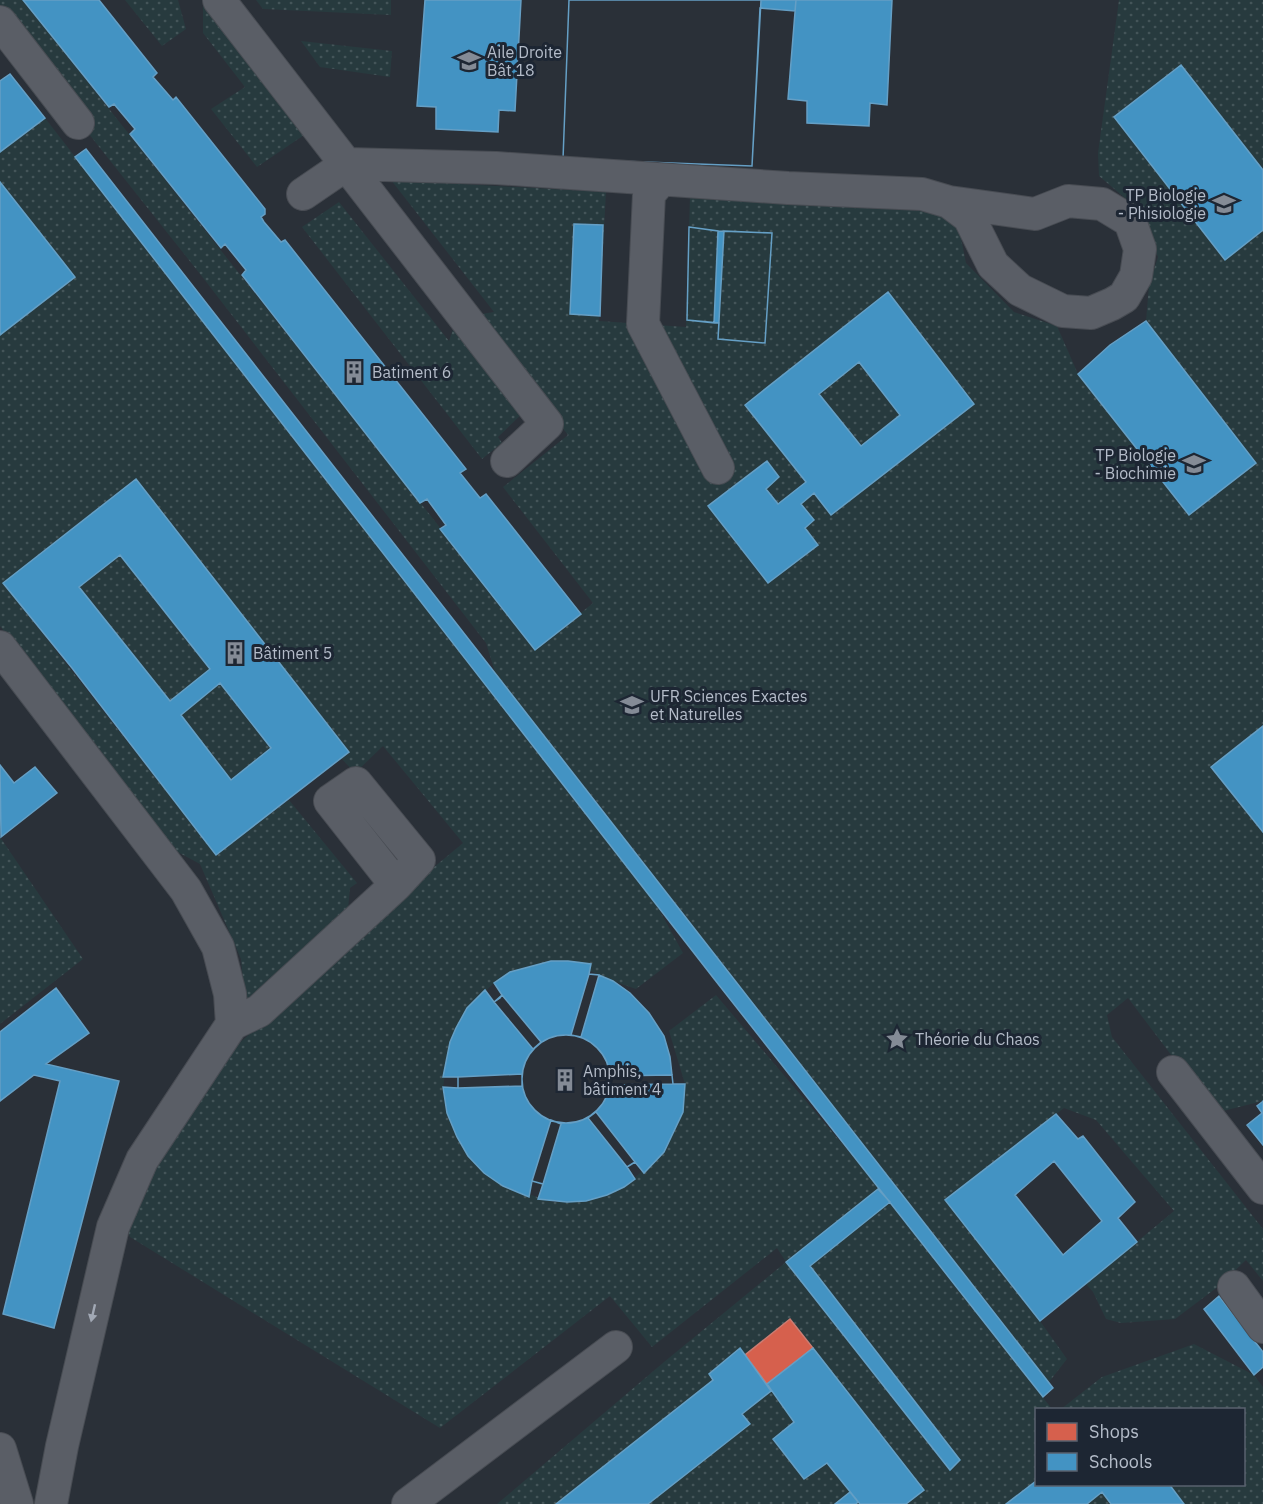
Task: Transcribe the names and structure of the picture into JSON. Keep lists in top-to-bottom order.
{
  "places": {
    "school or university": [
      "Aile Droite Bât 18",
      "TP Biologie - Phisiologie",
      "TP Biologie - Biochimie",
      "UFR Sciences Exactes et Naturelles"
    ],
    "building": ["Batiment 6", "Bâtiment 5", "Amphis, bâtiment 4"],
    "place": ["Théorie du Chaos"]
  },
  "legend": ["Shops", "Schools"]
}
